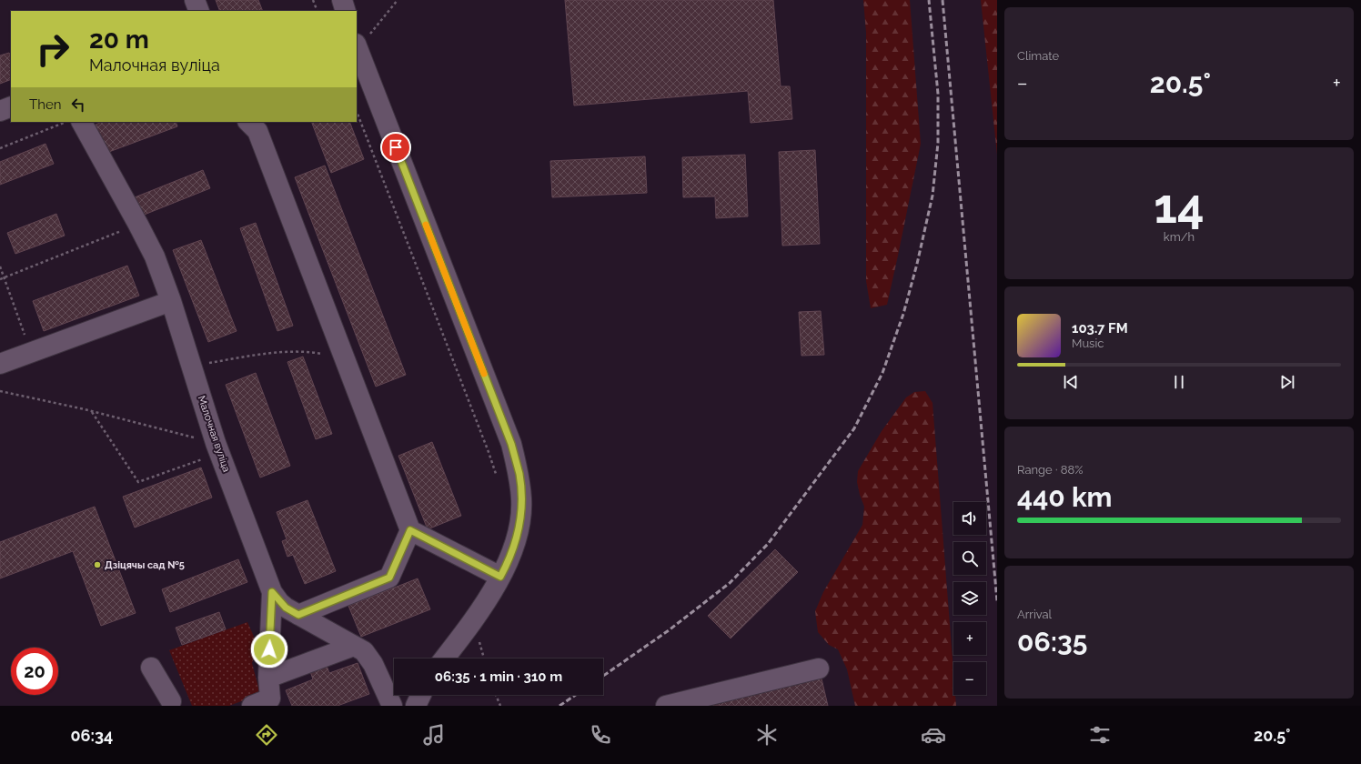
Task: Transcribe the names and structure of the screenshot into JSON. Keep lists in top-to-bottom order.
{
  "streets": {
    "street": ["Малочная вуліца"]
  },
  "places": ["Дзіцячы сад №5"],
  "page": {
    "tile": [
      "Climate",
      ["14", "km/h"],
      ["Range · 88%", "440 km"],
      ["Arrival", "06:35"]
    ],
    "turn": ["20 m", "Малочная вуліца"],
    "heat": ["−", "20.5°", "+"],
    "then": "Then",
    "song": ["103.7 FM", "Music"],
    "map_buttons": ["+", "−"],
    "limit": "20",
    "trip": "06:35 · 1 min · 310 m",
    "tabs": ["06:34", "20.5°"]
  }
}
